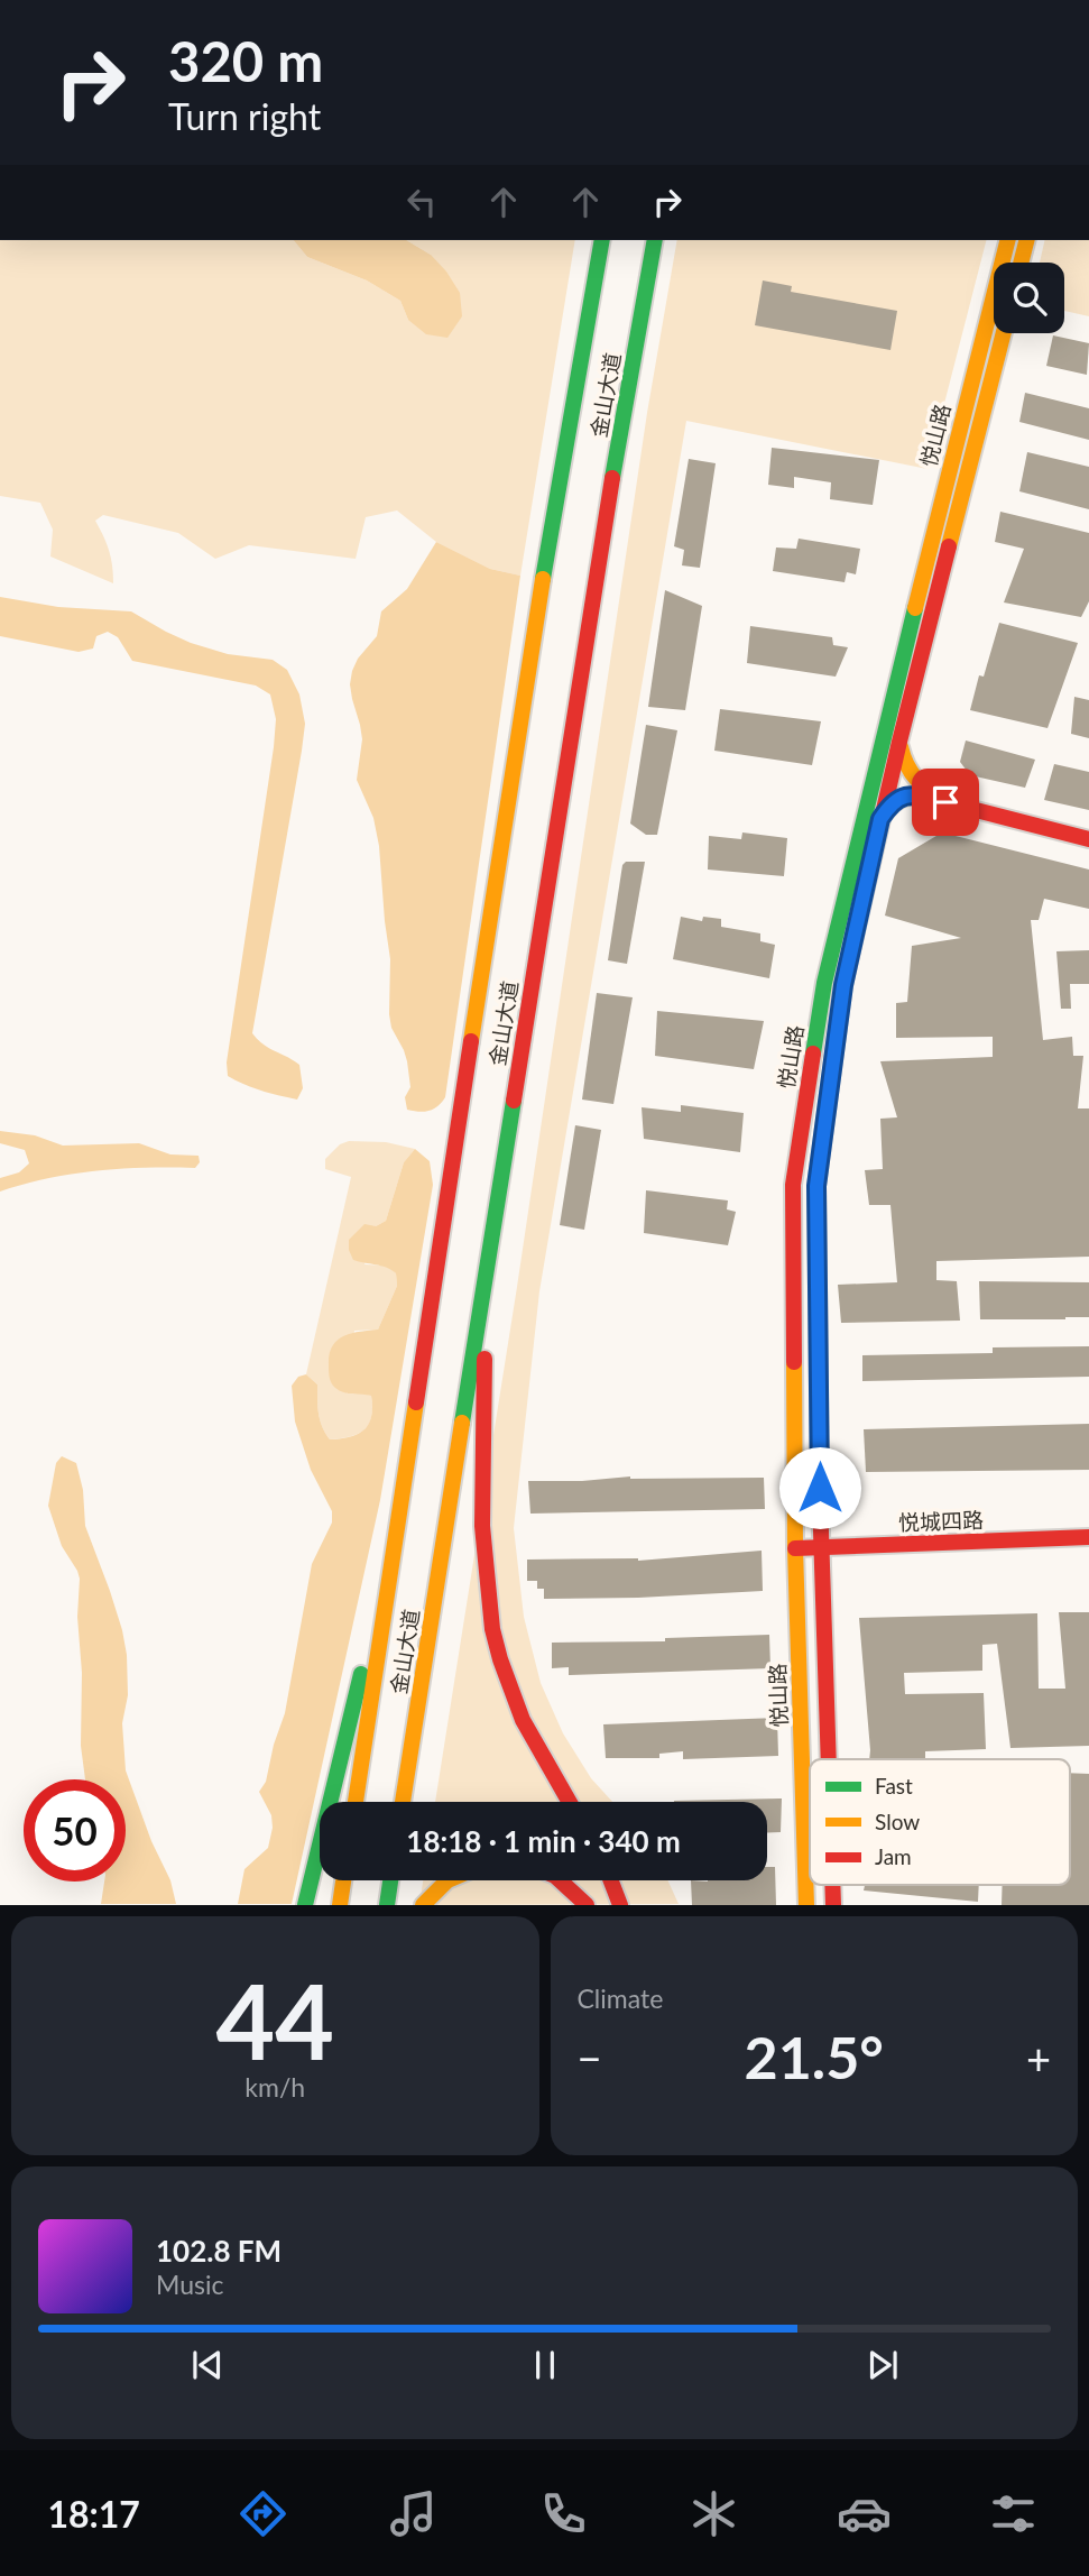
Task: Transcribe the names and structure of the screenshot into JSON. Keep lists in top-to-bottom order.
{
  "streets": {
    "main road": ["金山大道", "悦山路", "悦城四路"]
  },
  "crossings": [
    ["悦山路", "悦城四路"]
  ],
  "legend": ["Fast", "Slow", "Jam"],
  "page": {
    "turn": ["320 m", "Turn right"],
    "limit": "50",
    "trip": "18:18 · 1 min · 340 m",
    "tile": [
      ["44", "km/h"],
      "Climate"
    ],
    "heat": ["−", "21.5°", "+"],
    "song": ["102.8 FM", "Music"],
    "tabs": "18:17"
  }
}
